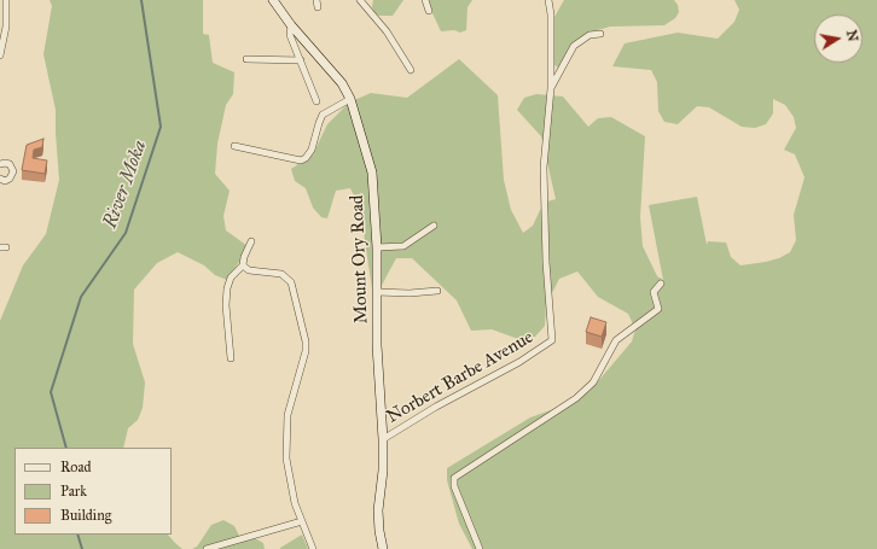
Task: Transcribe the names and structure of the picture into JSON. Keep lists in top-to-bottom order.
{
  "streets": {
    "main road": ["Mount Ory Road"],
    "street": ["Norbert Barbe Avenue"]
  },
  "crossings": [
    ["Mount Ory Road", "Norbert Barbe Avenue"]
  ],
  "water": ["River Moka"],
  "legend": ["Road", "Park", "Building"],
  "north": "right"
}
